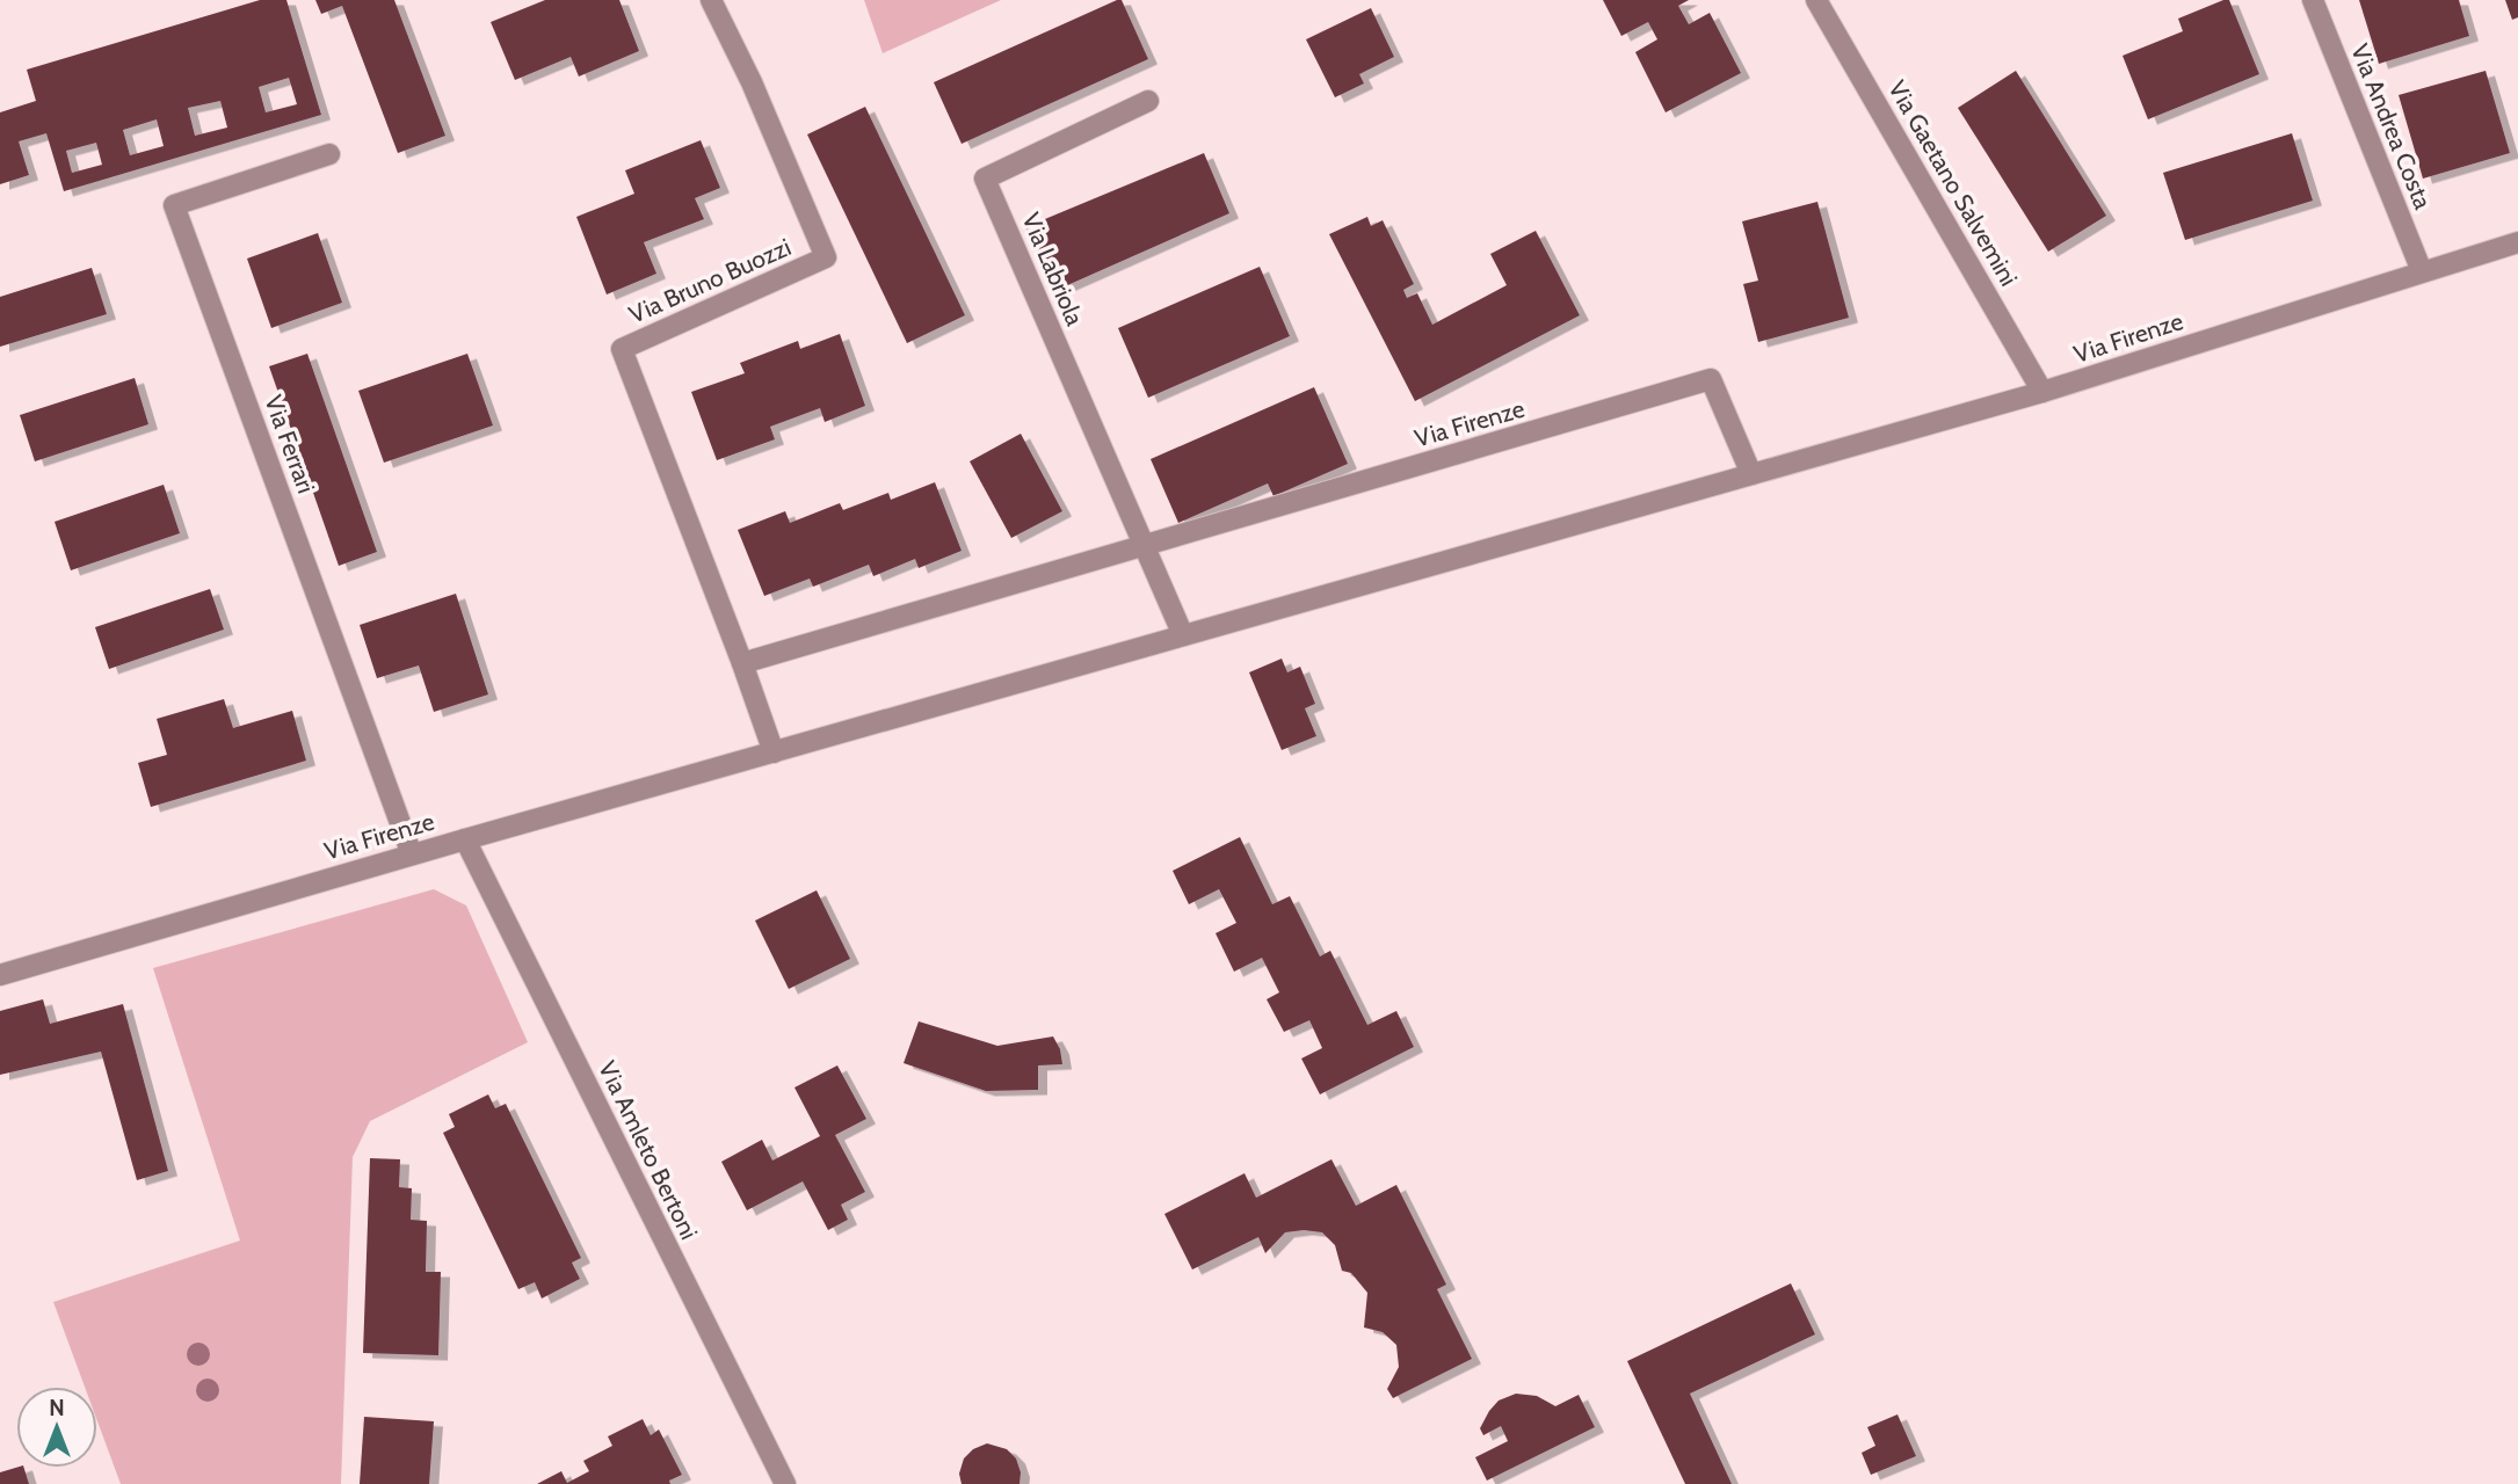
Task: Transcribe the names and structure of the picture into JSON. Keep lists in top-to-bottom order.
{
  "streets": {
    "street": [
      "Via Andrea Costa",
      "Via Gaetano Salvemini",
      "Via Labriola",
      "Via Bruno Buozzi",
      "Via Firenze",
      "Via Ferrari",
      "Via Amleto Bertoni"
    ]
  },
  "crossings": [
    ["Via Andrea Costa", "Via Firenze"],
    ["Via Gaetano Salvemini", "Via Firenze"],
    ["Via Labriola", "Via Firenze"],
    ["Via Bruno Buozzi", "Via Firenze"],
    ["Via Firenze", "Via Ferrari"],
    ["Via Firenze", "Via Amleto Bertoni"]
  ],
  "north": "top"
}
